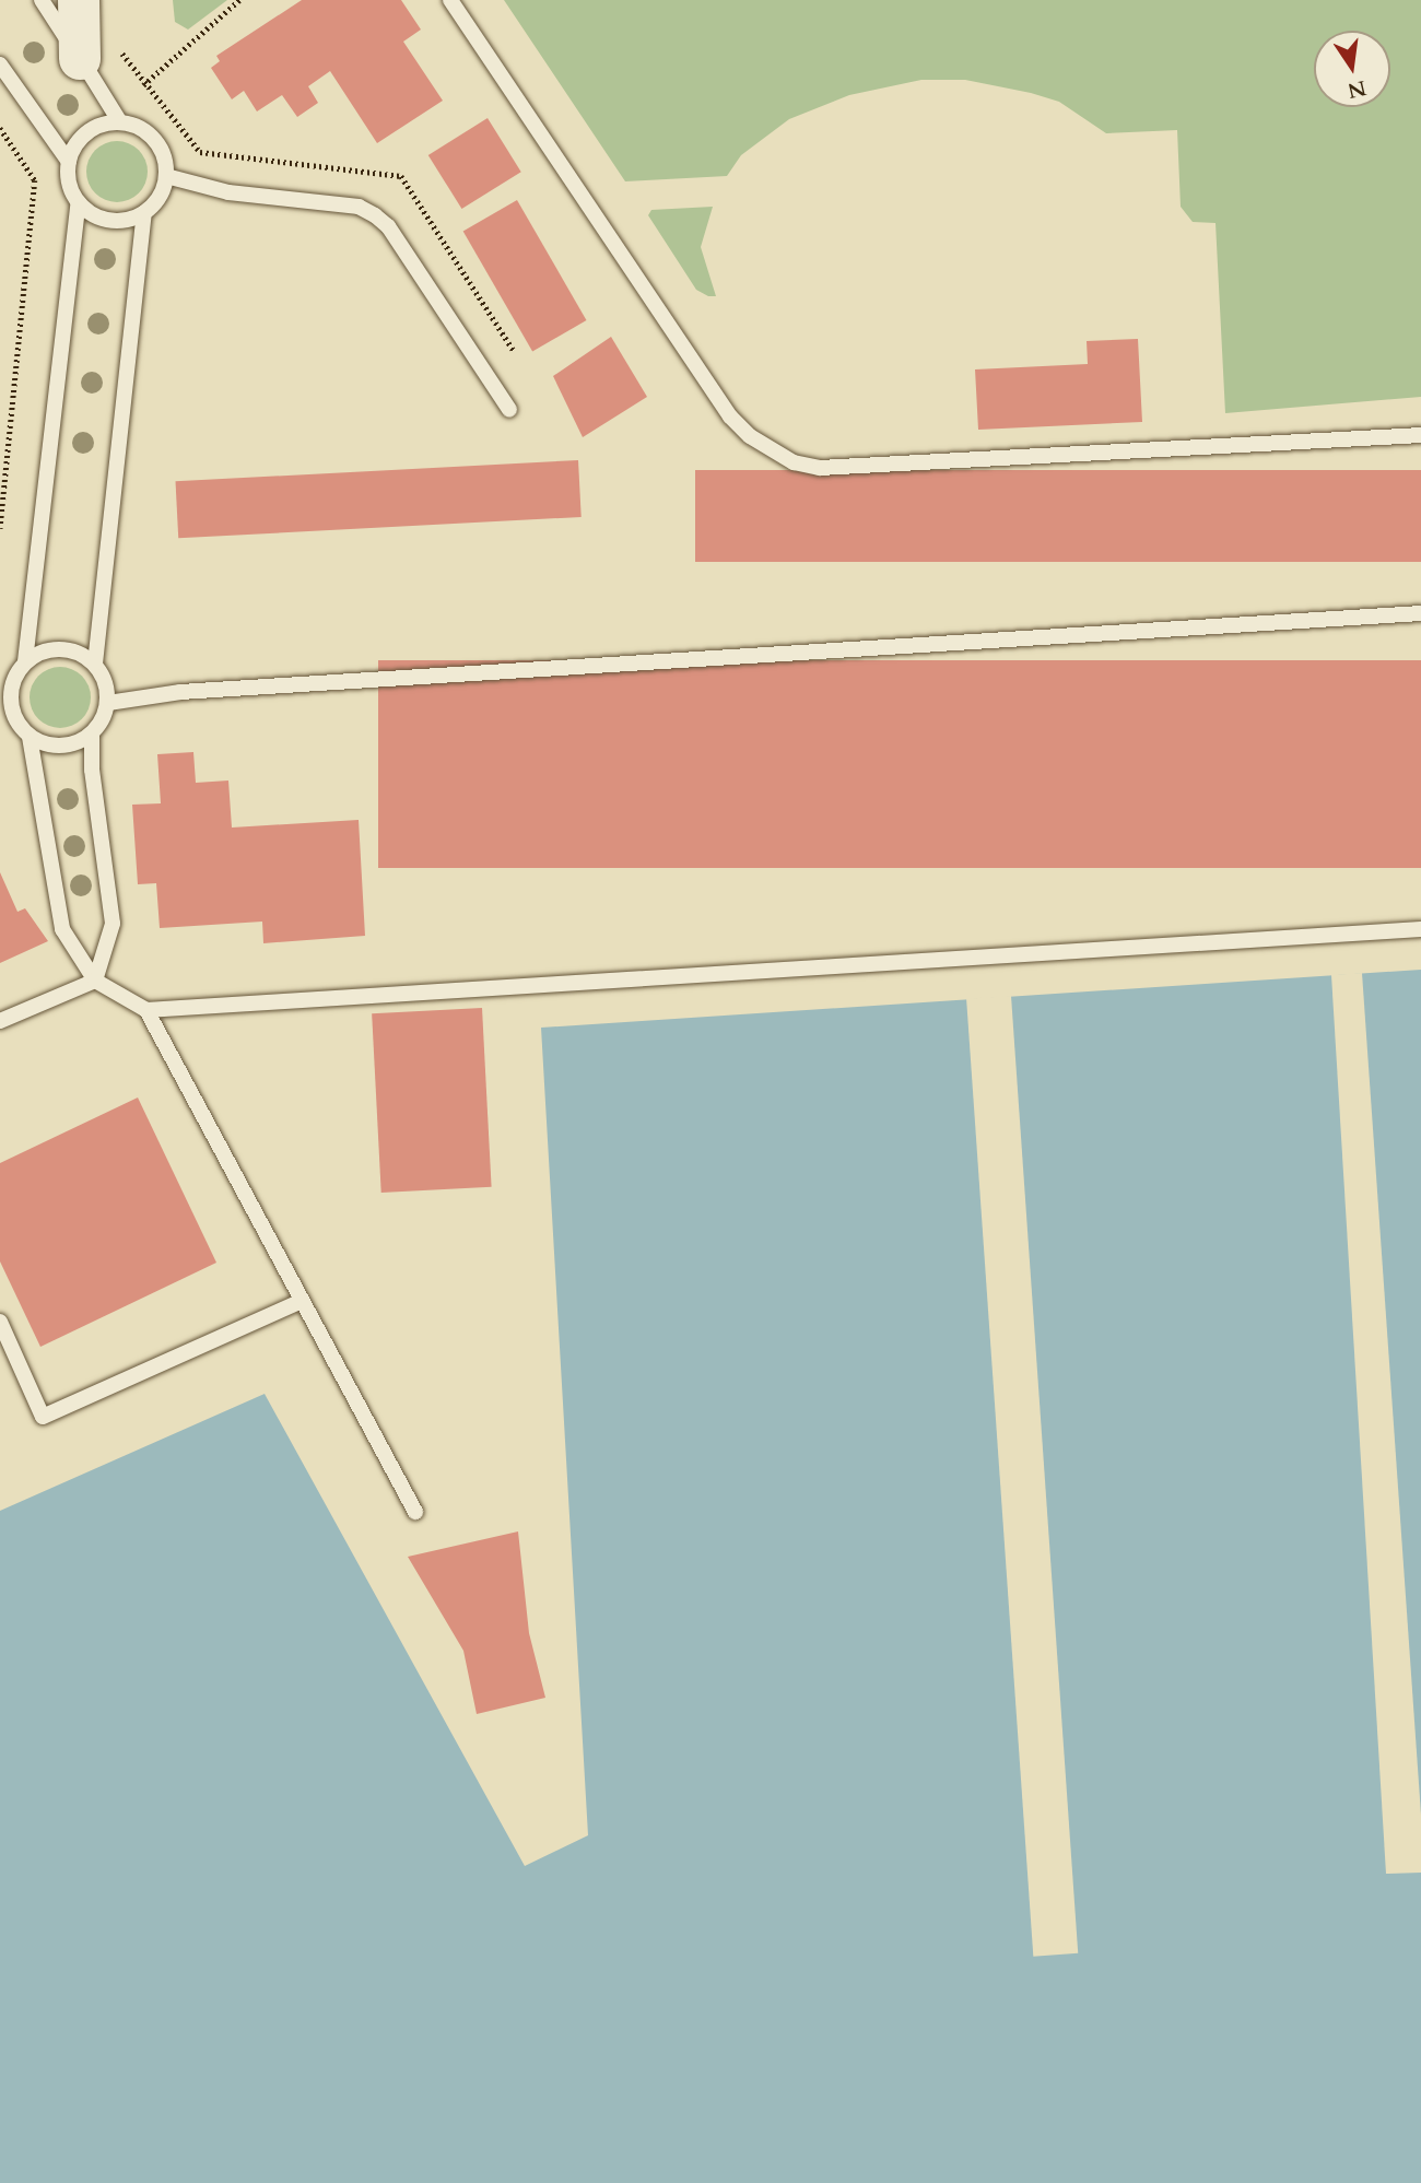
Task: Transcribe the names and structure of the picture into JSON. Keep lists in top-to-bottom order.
{
  "north": "bottom"
}
